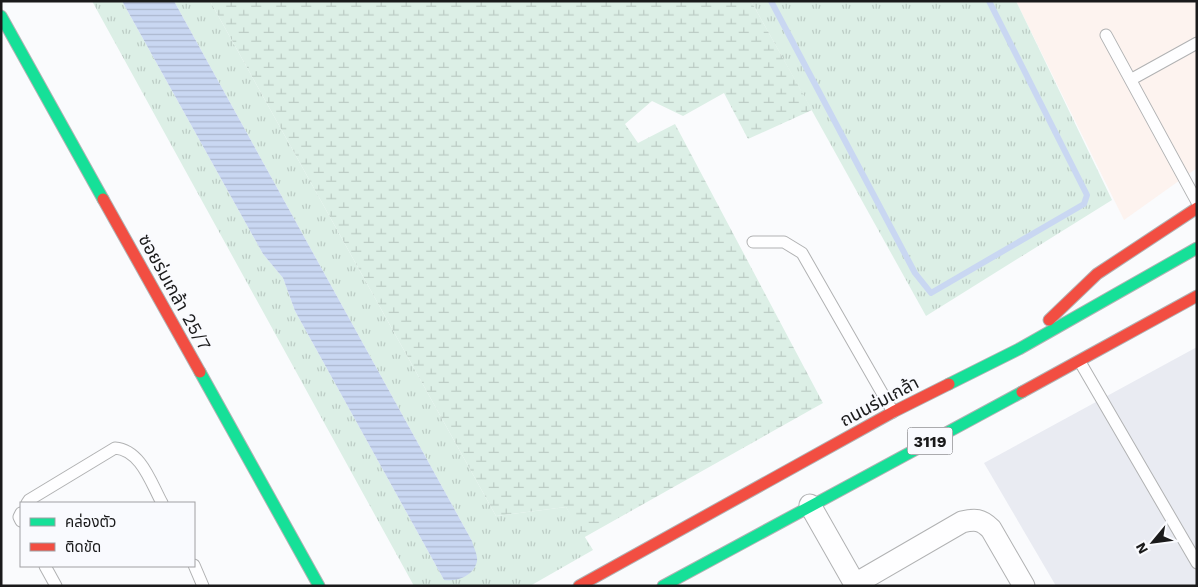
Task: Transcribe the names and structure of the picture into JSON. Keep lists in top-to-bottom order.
{
  "streets": {
    "main road": ["ซอยร่มเกล้า 25/7", "ถนนร่มเกล้า", "3119"]
  },
  "legend": ["คล่องตัว", "ติดขัด"],
  "north": "bottom left"
}
